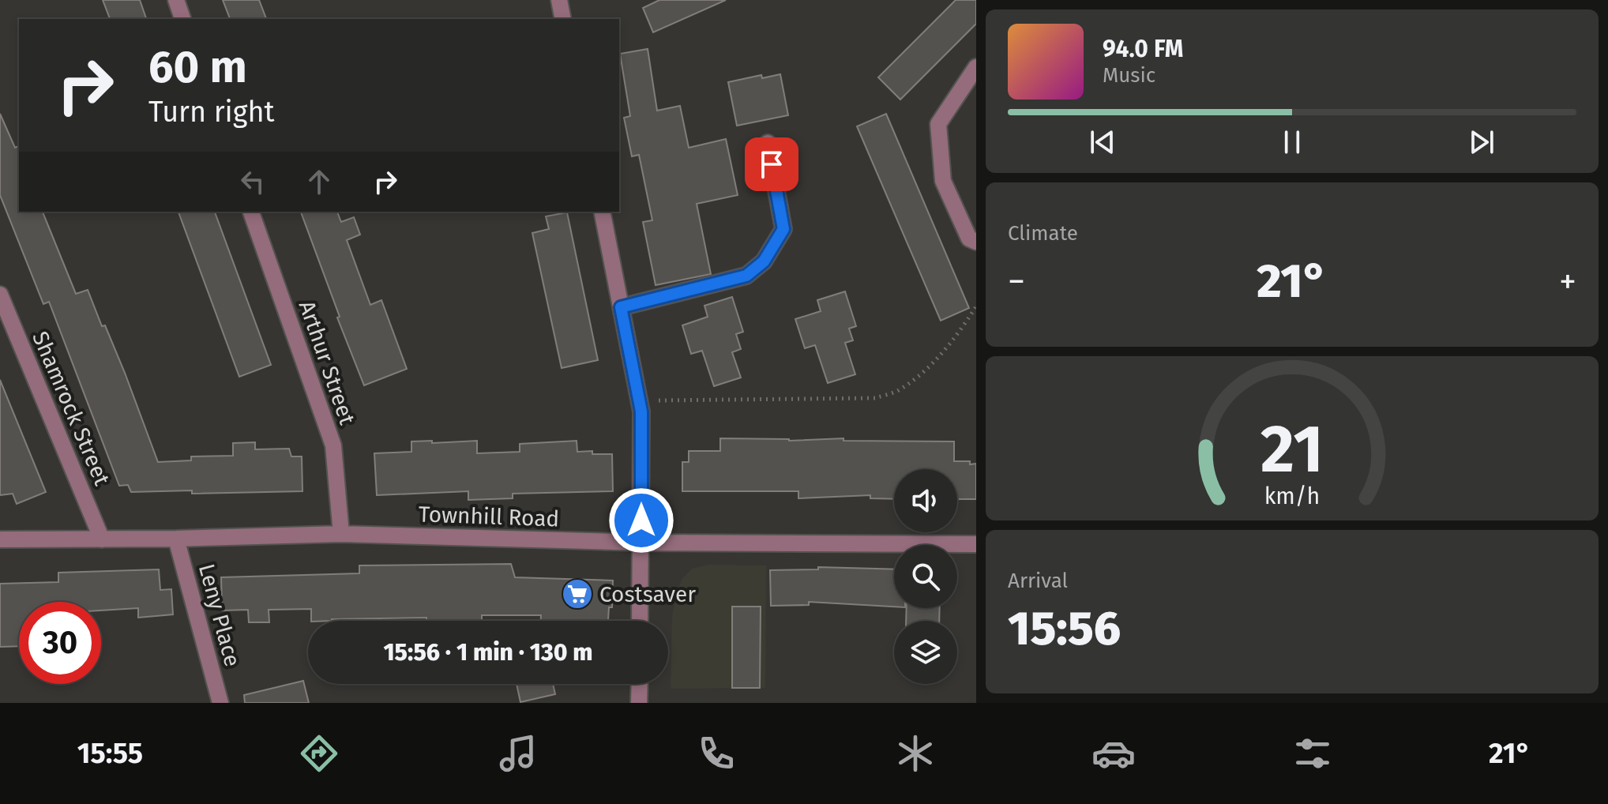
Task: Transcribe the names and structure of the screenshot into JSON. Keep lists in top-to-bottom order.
{
  "streets": {
    "street": [
      "Arthur Street",
      "Shamrock Street",
      "Townhill Road",
      "Leny Place"
    ]
  },
  "crossings": [
    ["Arthur Street", "Townhill Road"],
    ["Shamrock Street", "Townhill Road"],
    ["Townhill Road", "Leny Place"]
  ],
  "places": {
    "supermarket": ["Costsaver"]
  },
  "page": {
    "turn": ["60 m", "Turn right"],
    "song": ["94.0 FM", "Music"],
    "tile": [
      "Climate",
      ["Arrival", "15:56"]
    ],
    "heat": ["−", "21°", "+"],
    "limit": "30",
    "trip": "15:56 · 1 min · 130 m",
    "tabs": ["15:55", "21°"],
    "gauge": ["21", "km/h"]
  }
}
